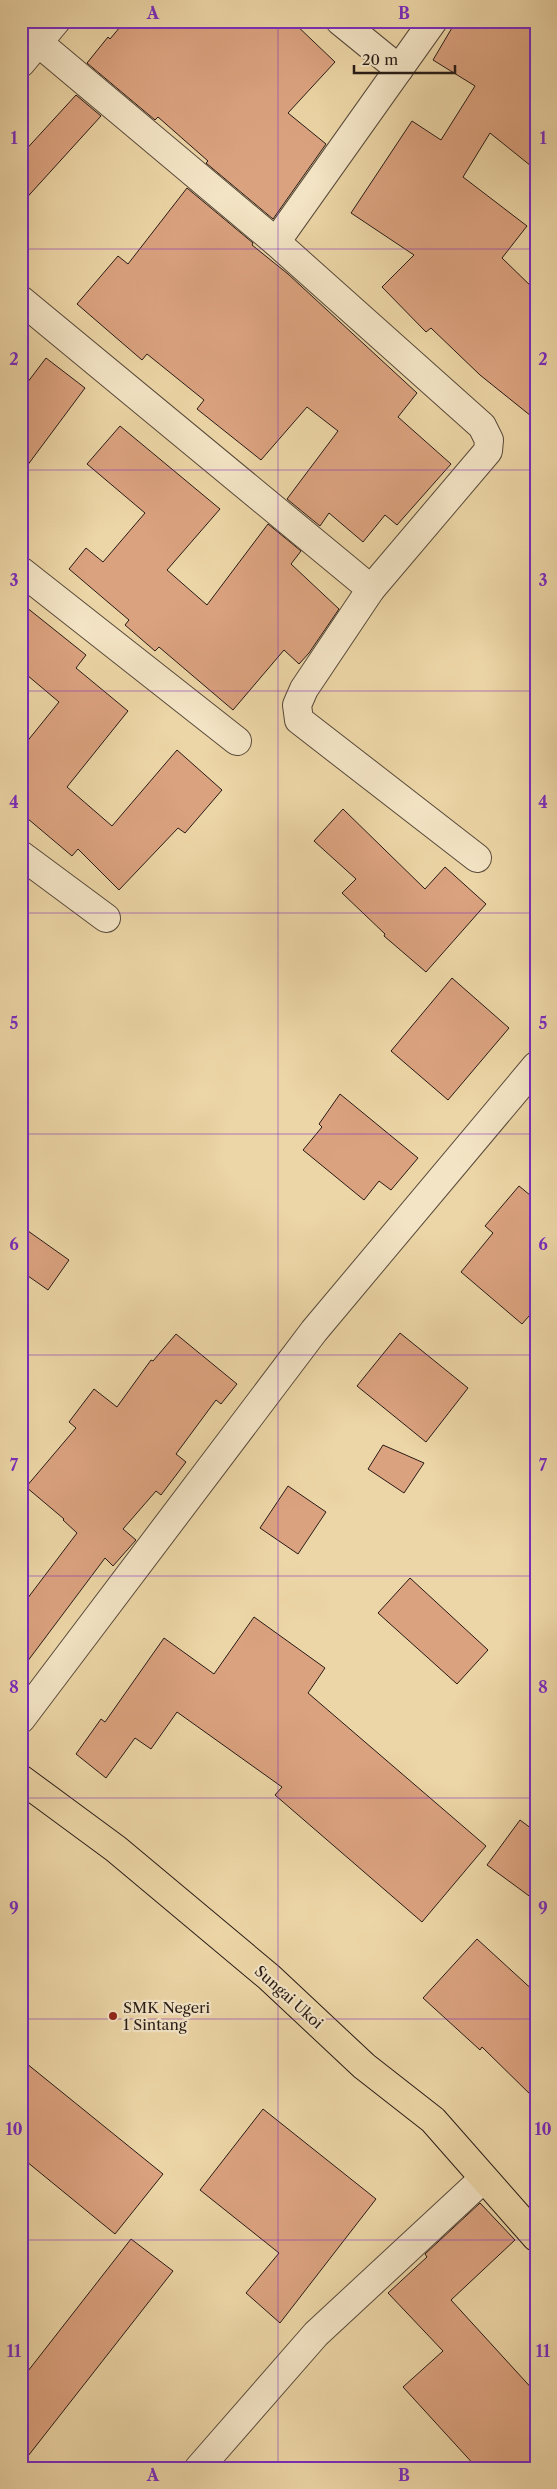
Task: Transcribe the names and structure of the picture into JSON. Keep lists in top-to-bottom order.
{
  "streets": {
    "highway": ["Sungai Ukoi"]
  },
  "places": ["SMK Negeri 1 Sintang"],
  "scale_bar": "20 m",
  "grid": {
    "columns": ["A", "B"],
    "rows": [
      "1",
      "2",
      "3",
      "4",
      "5",
      "6",
      "7",
      "8",
      "9",
      "10",
      "11"
    ]
  }
}
